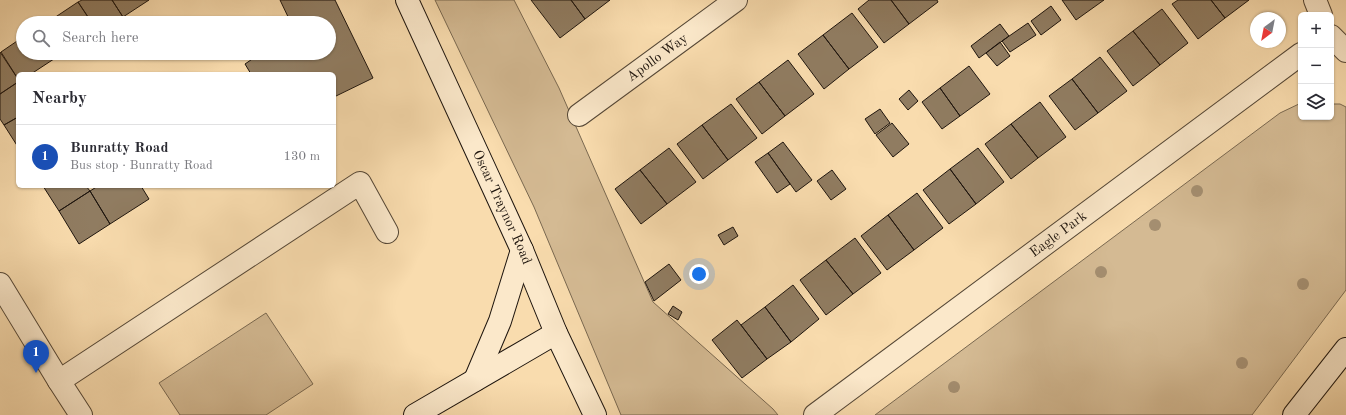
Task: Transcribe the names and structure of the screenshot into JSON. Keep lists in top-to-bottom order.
{
  "streets": {
    "street": ["Apollo Way", "Oscar Traynor Road", "Eagle Park"]
  },
  "north": "bottom left",
  "page": {
    "map_buttons": ["+", "−"],
    "search": "Search here",
    "heading": "Nearby",
    "list": [
      {
        "mark": "1",
        "name": "Bunratty Road",
        "note": "Bus stop · Bunratty Road",
        "value": "130 m"
      }
    ],
    "pins": "1"
  }
}
